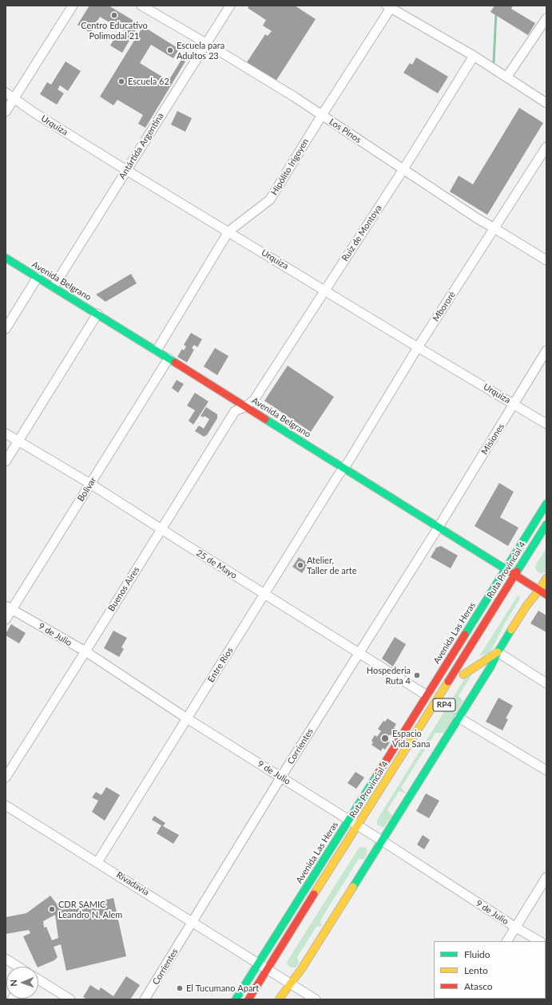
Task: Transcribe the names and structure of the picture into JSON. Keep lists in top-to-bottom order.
{
  "streets": {
    "main road": [
      "Avenida Belgrano",
      "Ruta Provincial 4",
      "Avenida Las Heras",
      "RP4"
    ],
    "street": [
      "Urquiza",
      "Los Pinos",
      "Antártida Argentina",
      "Hipólito Irigoyen",
      "Ruiz de Montoya",
      "Mbororé",
      "Misiones",
      "Bolivar",
      "25 de Mayo",
      "Buenos Aires",
      "9 de Julio",
      "Entre Ríos",
      "Corrientes",
      "Rivadavia"
    ]
  },
  "crossings": [
    ["Urquiza", "Antártida Argentina"],
    ["Urquiza", "Hipólito Irigoyen"],
    ["Urquiza", "Ruiz de Montoya"],
    ["Urquiza", "Mbororé"],
    ["Urquiza", "Misiones"],
    ["Los Pinos", "Antártida Argentina"],
    ["Los Pinos", "Hipólito Irigoyen"],
    ["Los Pinos", "Ruiz de Montoya"],
    ["Los Pinos", "Mbororé"],
    ["Antártida Argentina", "Avenida Belgrano"],
    ["Hipólito Irigoyen", "Avenida Belgrano"],
    ["Ruiz de Montoya", "Avenida Belgrano"],
    ["Ruiz de Montoya", "Buenos Aires"],
    ["Avenida Belgrano", "Mbororé"],
    ["Avenida Belgrano", "Misiones"],
    ["Avenida Belgrano", "Bolivar"],
    ["Avenida Belgrano", "Ruta Provincial 4"],
    ["Avenida Belgrano", "Buenos Aires"],
    ["Avenida Belgrano", "Avenida Las Heras"],
    ["Avenida Belgrano", "Entre Ríos"],
    ["Avenida Belgrano", "Corrientes"],
    ["Mbororé", "Entre Ríos"],
    ["Misiones", "Corrientes"],
    ["Bolivar", "25 de Mayo"],
    ["Bolivar", "9 de Julio"],
    ["25 de Mayo", "Buenos Aires"],
    ["25 de Mayo", "Avenida Las Heras"],
    ["25 de Mayo", "Entre Ríos"],
    ["25 de Mayo", "Corrientes"],
    ["Ruta Provincial 4", "9 de Julio"],
    ["Ruta Provincial 4", "Rivadavia"],
    ["Buenos Aires", "9 de Julio"],
    ["Avenida Las Heras", "9 de Julio"],
    ["Avenida Las Heras", "Rivadavia"],
    ["9 de Julio", "Entre Ríos"],
    ["9 de Julio", "Corrientes"],
    ["Entre Ríos", "Rivadavia"],
    ["Corrientes", "Rivadavia"]
  ],
  "places": [
    "Centro Educativo Polimodal 21",
    "Escuela para Adultos 23",
    "Escuela 62",
    "Atelier, Taller de arte",
    "Hospederia Ruta 4",
    "Espacio Vida Sana",
    "CDR SAMIC Leandro N. Alem",
    "El Tucumano Apart"
  ],
  "legend": ["Fluido", "Lento", "Atasco"],
  "north": "left"
}
